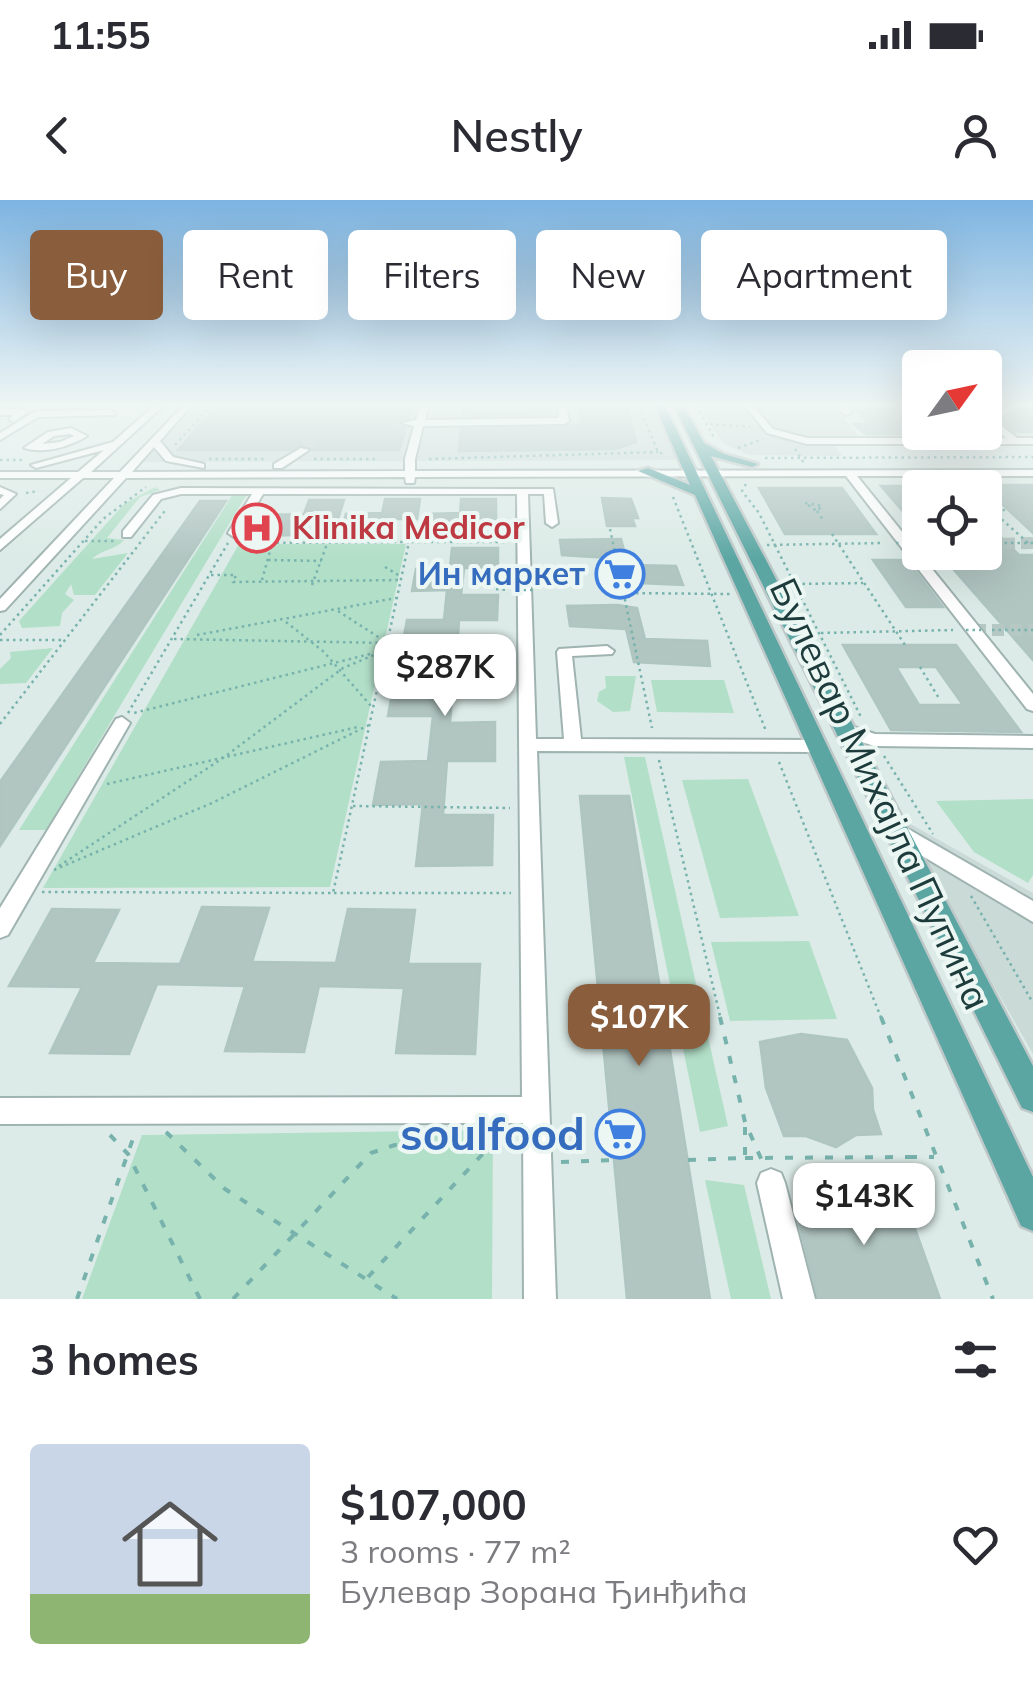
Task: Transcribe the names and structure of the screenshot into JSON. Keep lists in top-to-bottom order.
{
  "streets": {
    "main road": ["Булевар Михајла Пупина"]
  },
  "places": {
    "hospital": ["Klinika Medicor"],
    "supermarket": ["Ин маркет", "soulfood"]
  },
  "north": "top right",
  "page": {
    "status": "11:55",
    "header": "Nestly",
    "chip": [
      "Buy",
      "Rent",
      "Filters",
      "New",
      "Apartment"
    ],
    "price": ["$287K", "$107K", "$143K"],
    "heading": "3 homes",
    "list": [
      {
        "name": "$107,000",
        "note": "3 rooms · 77 m² · Булевар Зорана Ђинђића"
      }
    ]
  }
}
